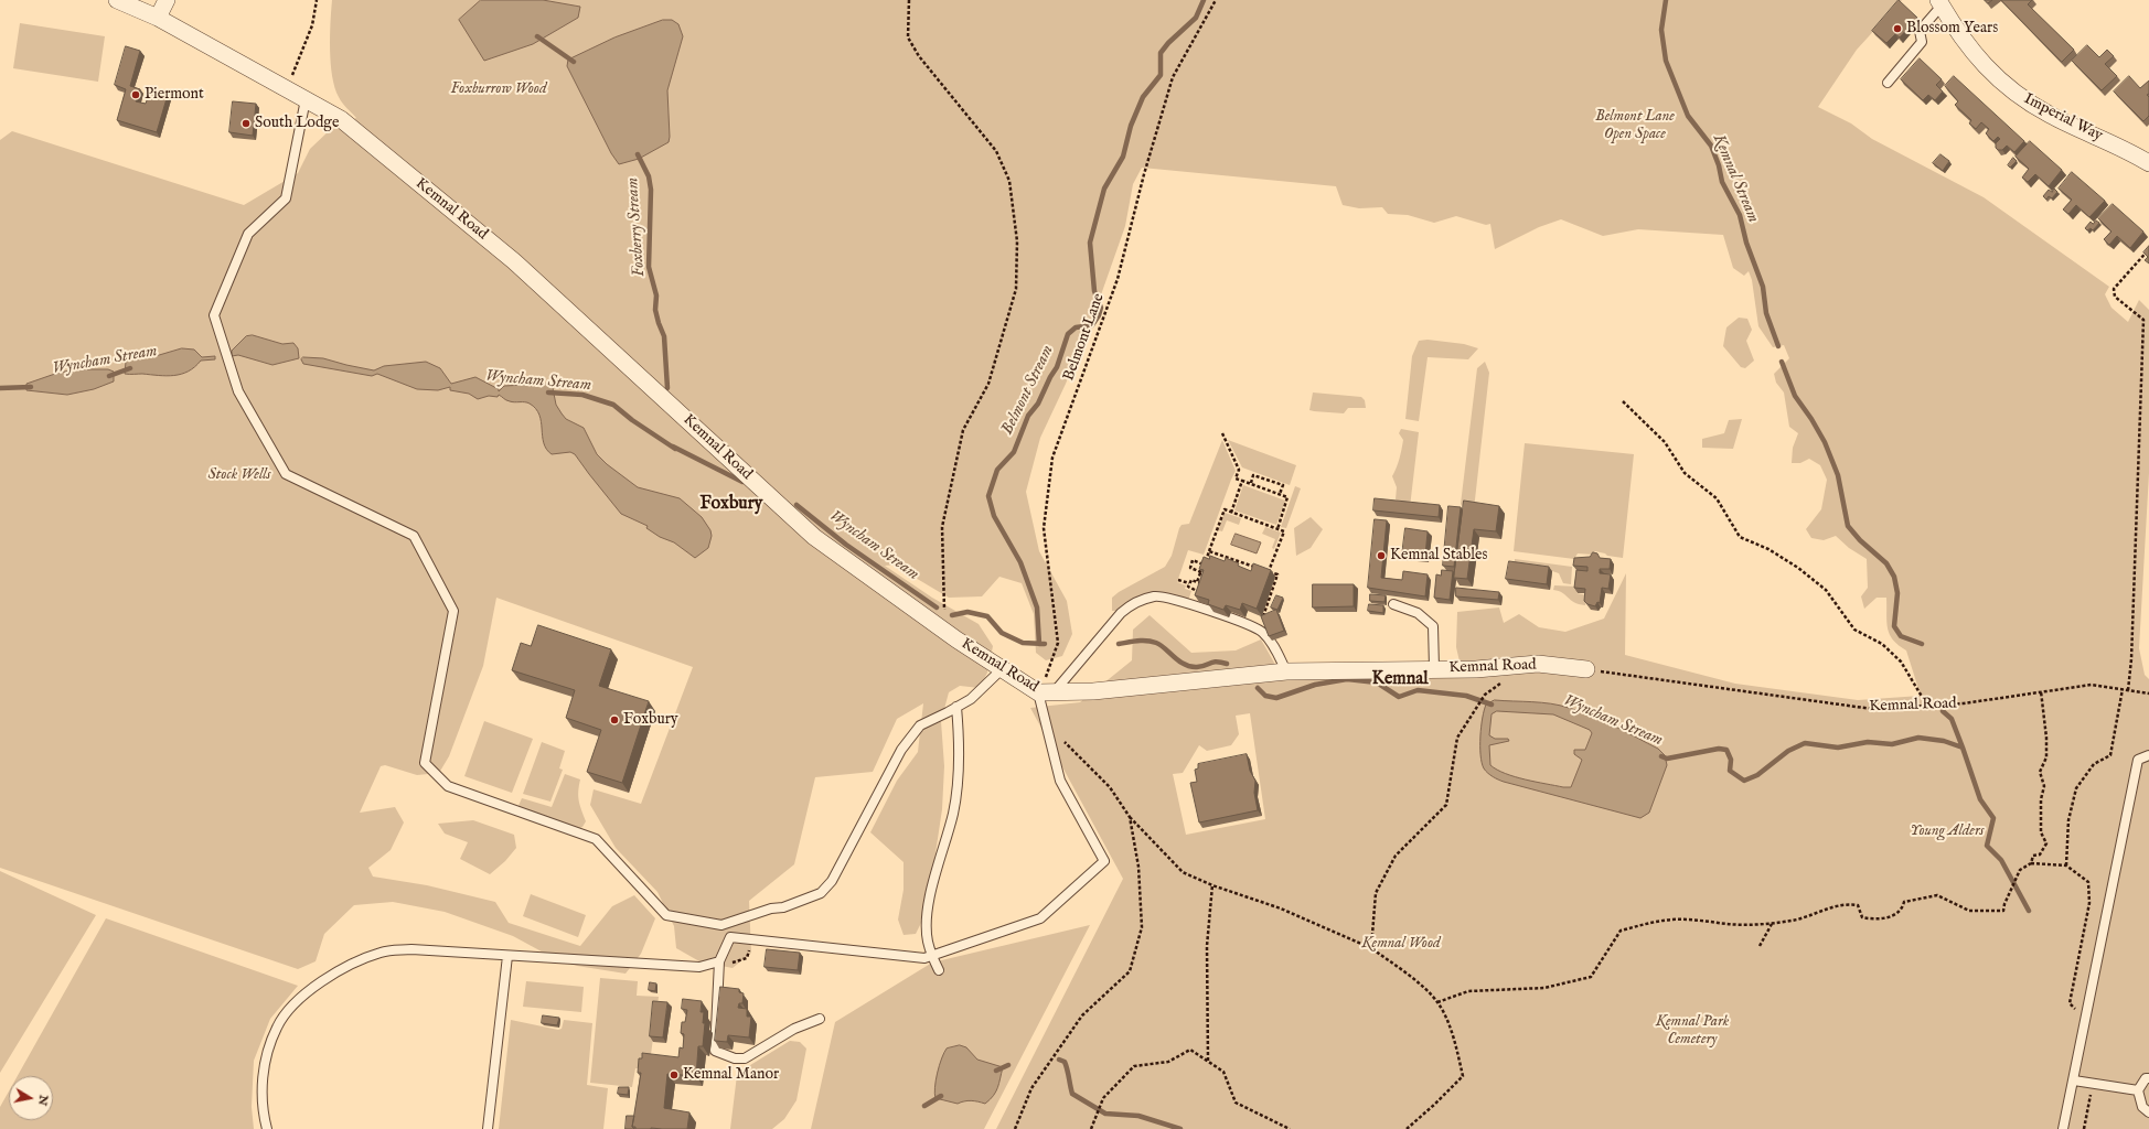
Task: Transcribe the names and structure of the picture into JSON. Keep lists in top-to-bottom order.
{
  "streets": {
    "street": ["Imperial Way", "Kemnal Road"],
    "path": ["Belmont Lane"]
  },
  "crossings": [
    ["Kemnal Road", "Belmont Lane"]
  ],
  "districts": ["Foxbury", "Kemnal"],
  "water": [
    "Kemnal Stream",
    "Foxberry Stream",
    "Wyncham Stream",
    "Belmont Stream"
  ],
  "parks": [
    "Foxburrow Wood",
    "Belmont Lane Open Space",
    "Stock Wells",
    "Young Alders",
    "Kemnal Wood",
    "Kemnal Park Cemetery"
  ],
  "places": [
    "Blossom Years",
    "Piermont",
    "South Lodge",
    "Kemnal Stables",
    "Foxbury",
    "Kemnal Manor"
  ],
  "north": "right"
}
